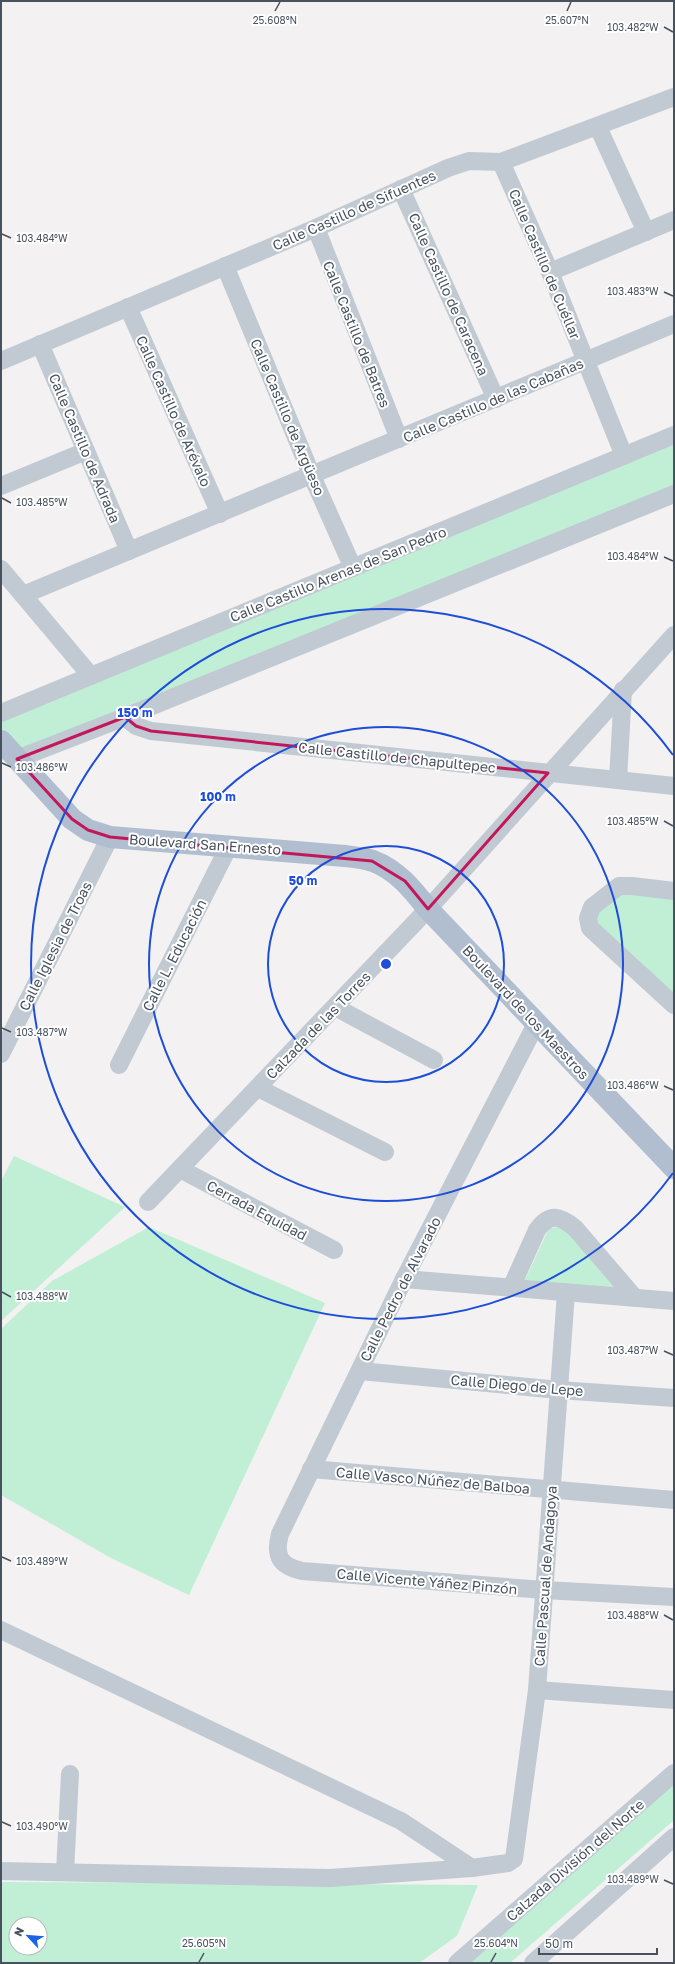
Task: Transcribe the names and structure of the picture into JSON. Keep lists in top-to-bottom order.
{
  "streets": {
    "main road": ["Boulevard San Ernesto", "Boulevard de los Maestros"],
    "street": [
      "Calle Castillo de Sifuentes",
      "Calle Castillo de Cuéllar",
      "Calle Castillo de Caracena",
      "Calle Castillo de Batres",
      "Calle Castillo de las Cabañas",
      "Calle Castillo de Arévalo",
      "Calle Castillo de Argüeso",
      "Calle Castillo de Adrada",
      "Calle Castillo Arenas de San Pedro",
      "Calle Castillo de Chapultepec",
      "Calle Iglesia de Troas",
      "Calle L. Educación",
      "Calzada de las Torres",
      "Cerrada Equidad",
      "Calle Pedro de Alvarado",
      "Calle Diego de Lepe",
      "Calle Vasco Núñez de Balboa",
      "Calle Pascual de Andagoya",
      "Calle Vicente Yáñez Pinzón",
      "Calzada División del Norte"
    ]
  },
  "crossings": [
    ["Calle Castillo de Sifuentes", "Calle Castillo de Cuéllar"],
    ["Calle Castillo de Sifuentes", "Calle Castillo de Caracena"],
    ["Calle Castillo de Sifuentes", "Calle Castillo de Batres"],
    ["Calle Castillo de Sifuentes", "Calle Castillo de Arévalo"],
    ["Calle Castillo de Sifuentes", "Calle Castillo de Argüeso"],
    ["Calle Castillo de Sifuentes", "Calle Castillo de Adrada"],
    ["Calle Castillo de Cuéllar", "Calle Castillo de las Cabañas"],
    ["Calle Castillo de Cuéllar", "Calle Castillo Arenas de San Pedro"],
    ["Calle Castillo de Caracena", "Calle Castillo de las Cabañas"],
    ["Calle Castillo de Batres", "Calle Castillo de las Cabañas"],
    ["Calle Castillo de las Cabañas", "Calle Castillo de Argüeso"],
    ["Calle Castillo de Argüeso", "Calle Castillo Arenas de San Pedro"],
    ["Calle Castillo de Chapultepec", "Calzada de las Torres"],
    ["Boulevard San Ernesto", "Calle Iglesia de Troas"],
    ["Boulevard San Ernesto", "Calle L. Educación"],
    ["Boulevard San Ernesto", "Boulevard de los Maestros"],
    ["Boulevard San Ernesto", "Calzada de las Torres"],
    ["Boulevard de los Maestros", "Calzada de las Torres"],
    ["Boulevard de los Maestros", "Calle Pedro de Alvarado"],
    ["Calzada de las Torres", "Cerrada Equidad"],
    ["Calle Pedro de Alvarado", "Calle Diego de Lepe"],
    ["Calle Pedro de Alvarado", "Calle Vasco Núñez de Balboa"],
    ["Calle Pedro de Alvarado", "Calle Vicente Yáñez Pinzón"],
    ["Calle Diego de Lepe", "Calle Pascual de Andagoya"],
    ["Calle Vasco Núñez de Balboa", "Calle Pascual de Andagoya"],
    ["Calle Pascual de Andagoya", "Calle Vicente Yáñez Pinzón"]
  ],
  "scale_bar": "50 m",
  "north": "top left",
  "coordinates": [
    "25.608°N",
    "25.607°N",
    "103.482°W",
    "103.484°W",
    "103.483°W",
    "103.485°W",
    "103.486°W",
    "103.487°W",
    "103.488°W",
    "103.489°W",
    "103.490°W",
    "25.605°N",
    "25.604°N"
  ],
  "rings": ["150 m", "100 m", "50 m"]
}
